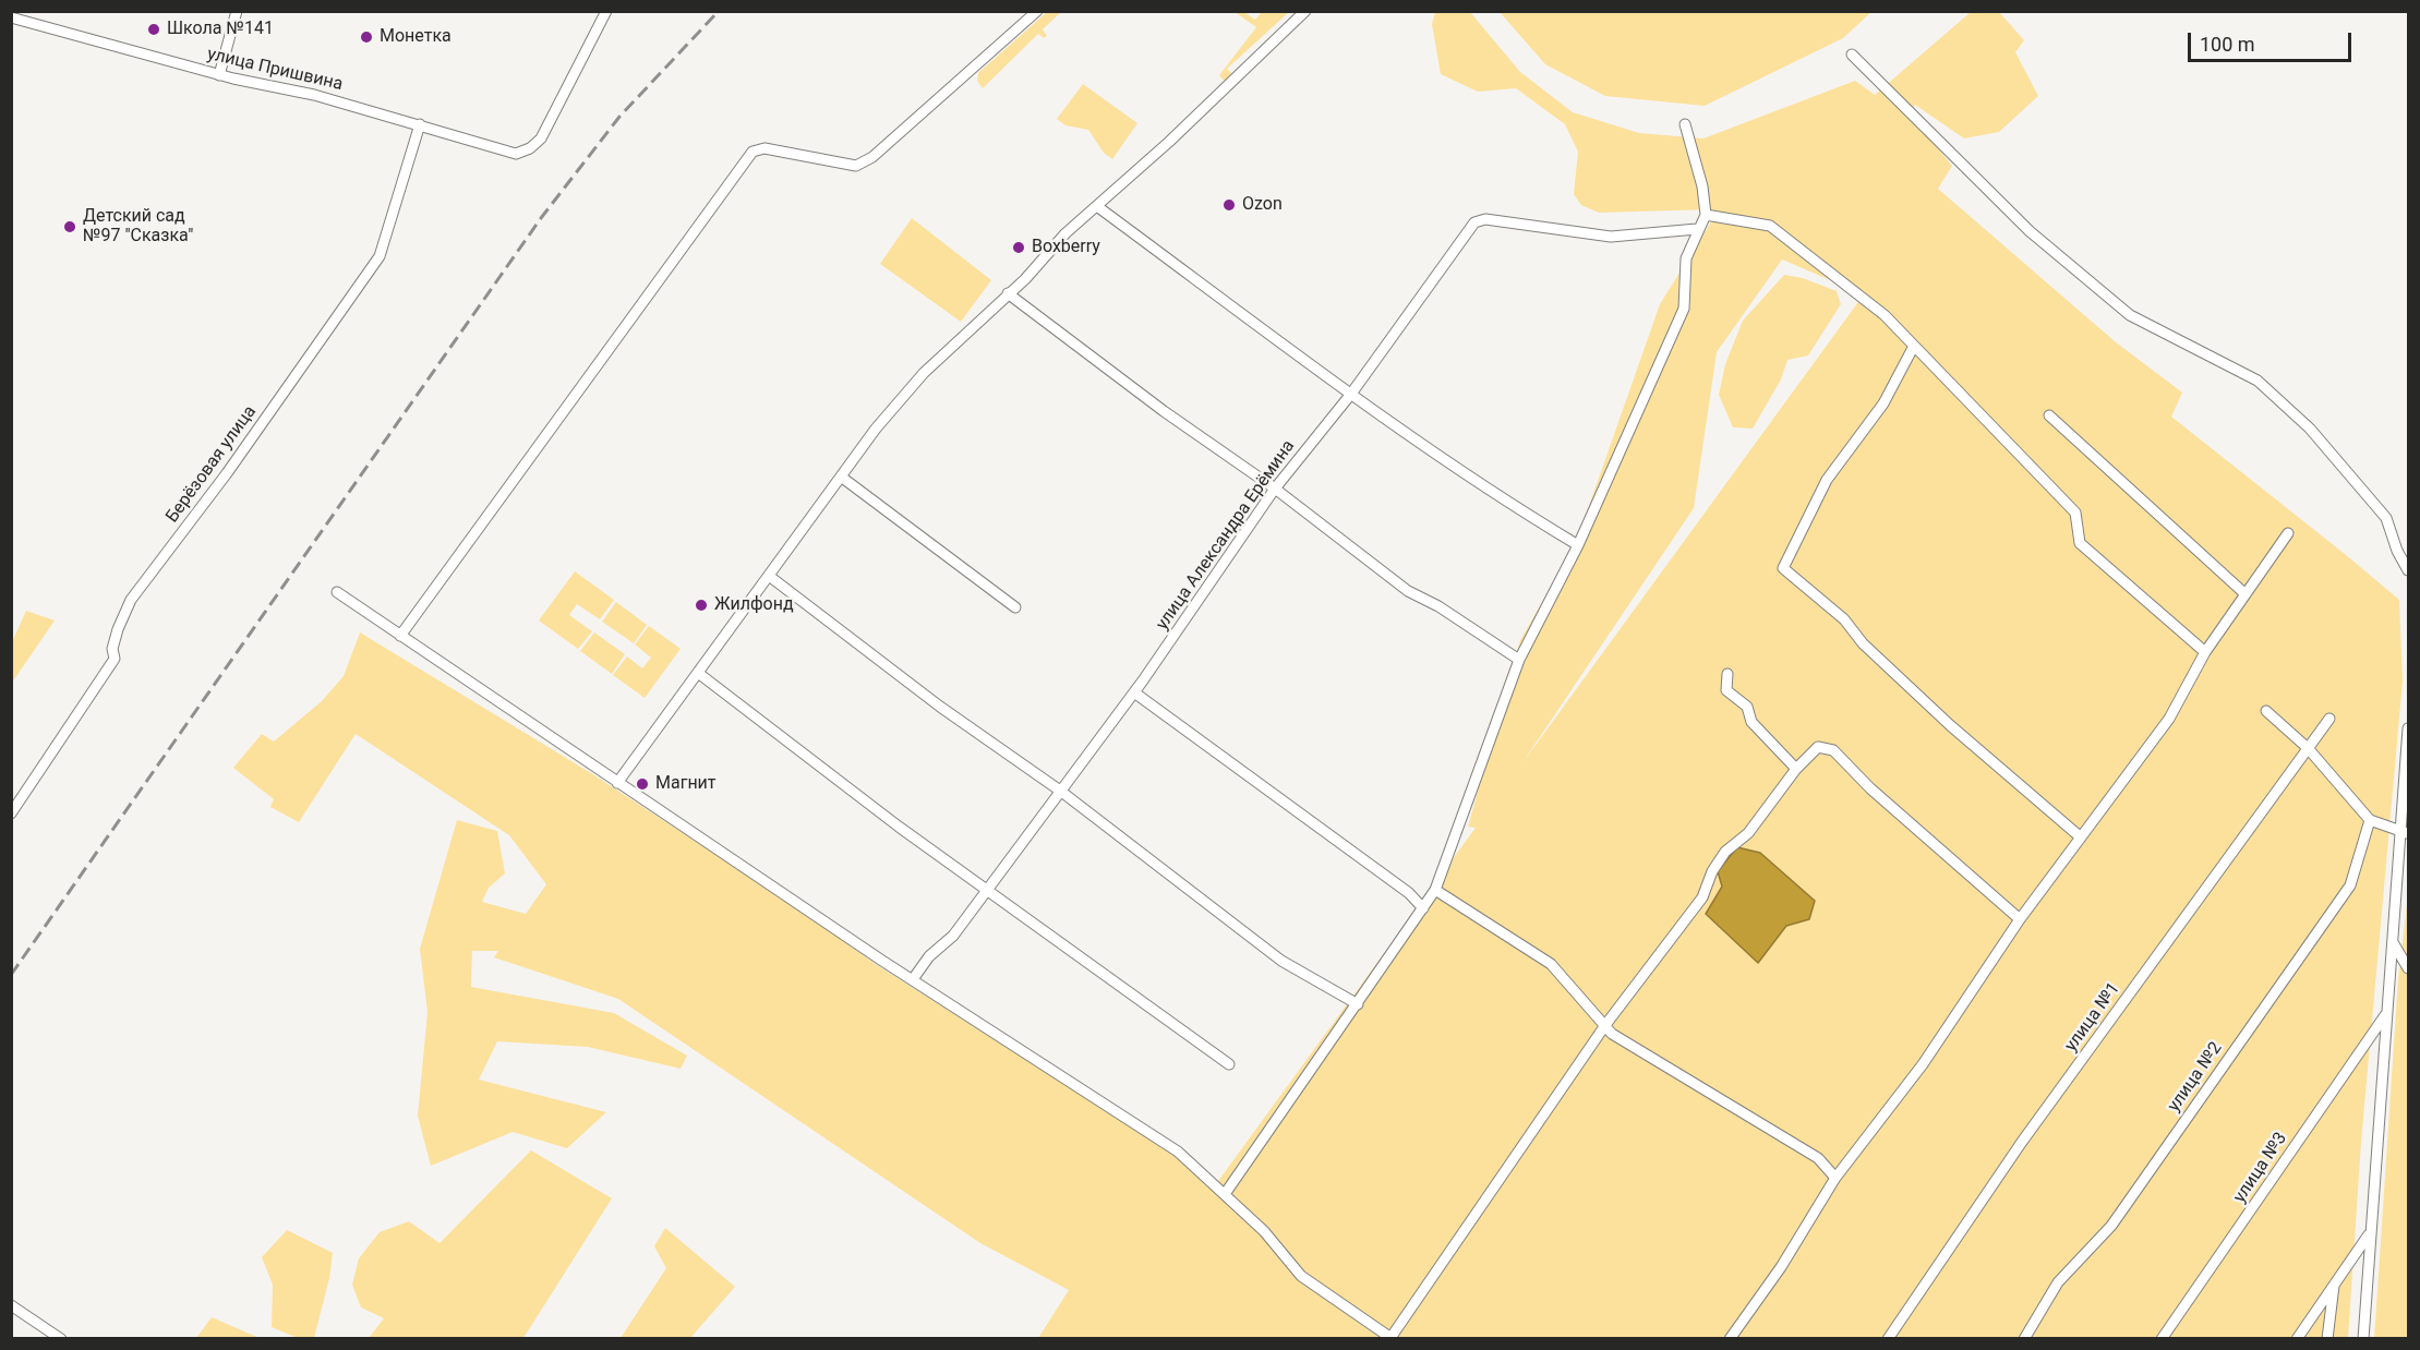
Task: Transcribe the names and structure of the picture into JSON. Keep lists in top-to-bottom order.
{
  "streets": {
    "street": [
      "улица Пришвина",
      "Берёзовая улица",
      "улица Александра Ерёмина",
      "улица №1",
      "улица №2",
      "улица №3"
    ]
  },
  "crossings": [
    ["улица Пришвина", "Берёзовая улица"]
  ],
  "places": [
    "Школа №141",
    "Монетка",
    "Ozon",
    "Детский сад №97 \"Сказка\"",
    "Boxberry",
    "Жилфонд",
    "Магнит"
  ],
  "scale_bar": "100 m"
}
